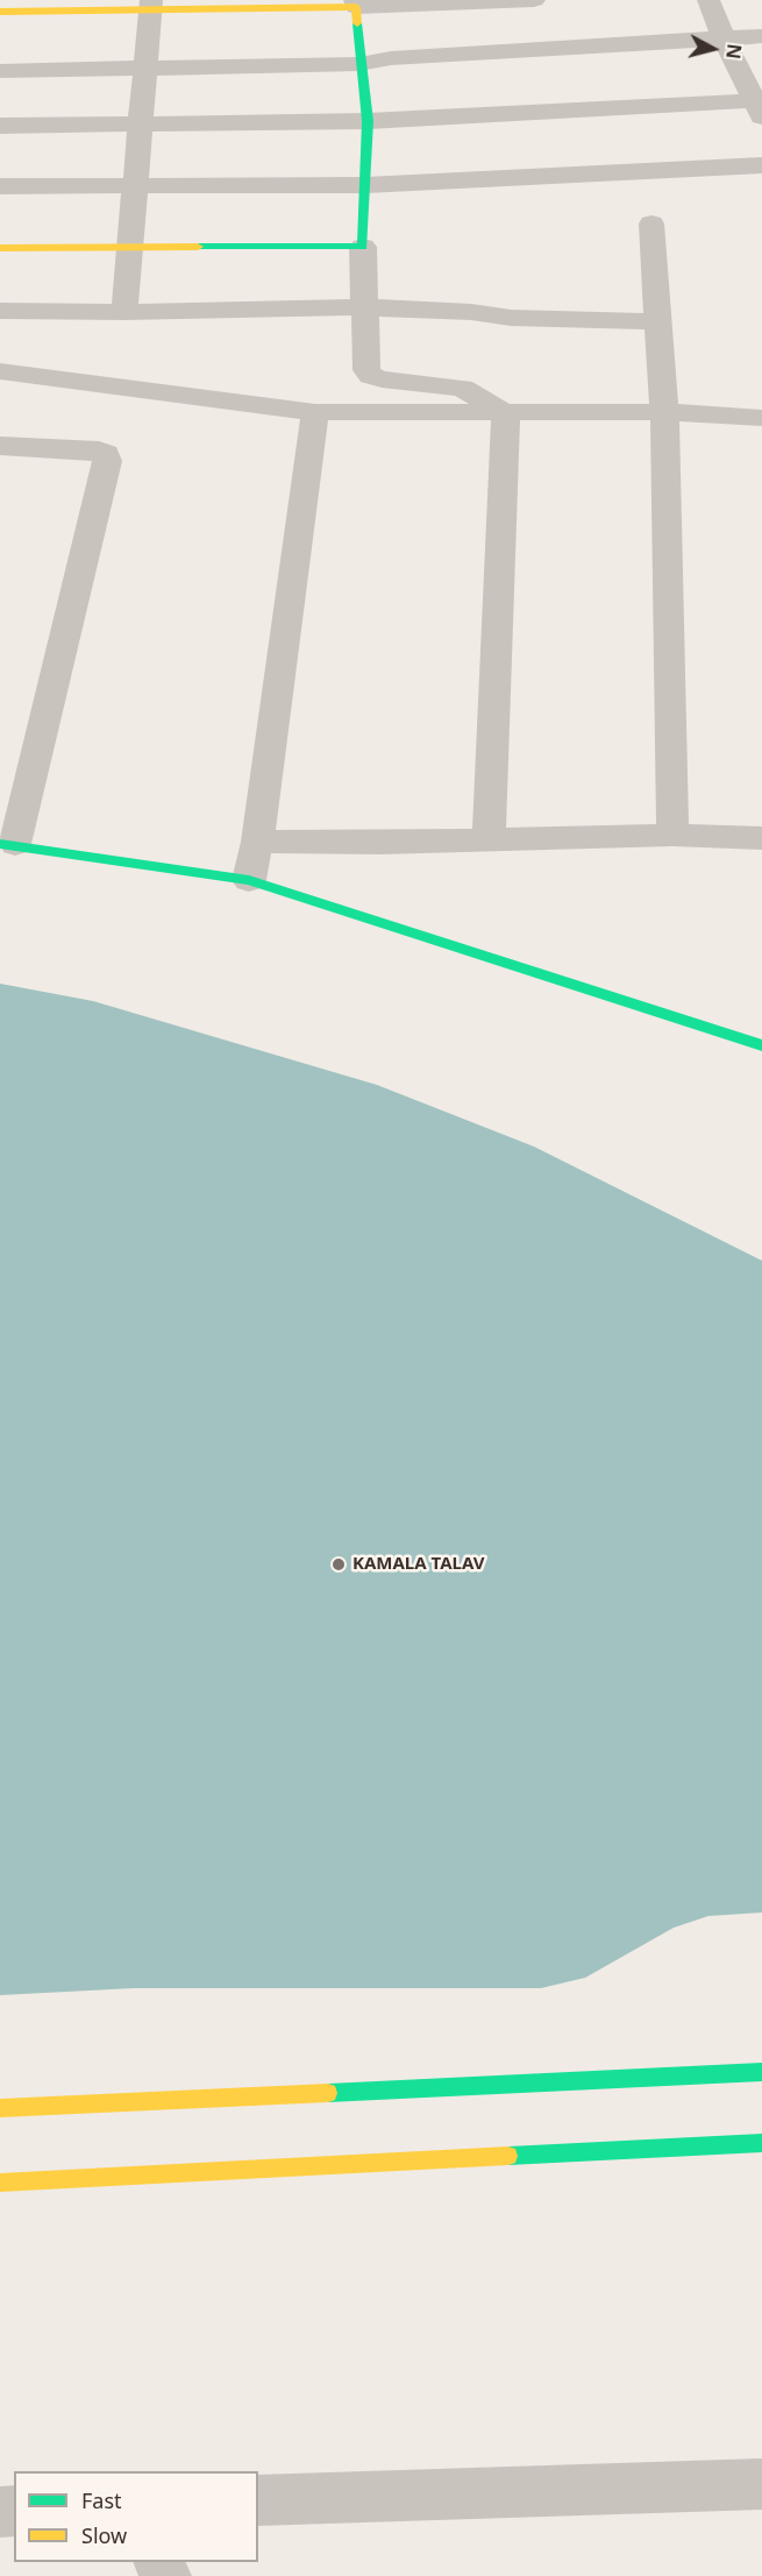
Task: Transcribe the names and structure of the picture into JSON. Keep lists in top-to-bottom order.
{
  "places": ["KAMALA TALAV"],
  "legend": ["Fast", "Slow"],
  "north": "right"
}
